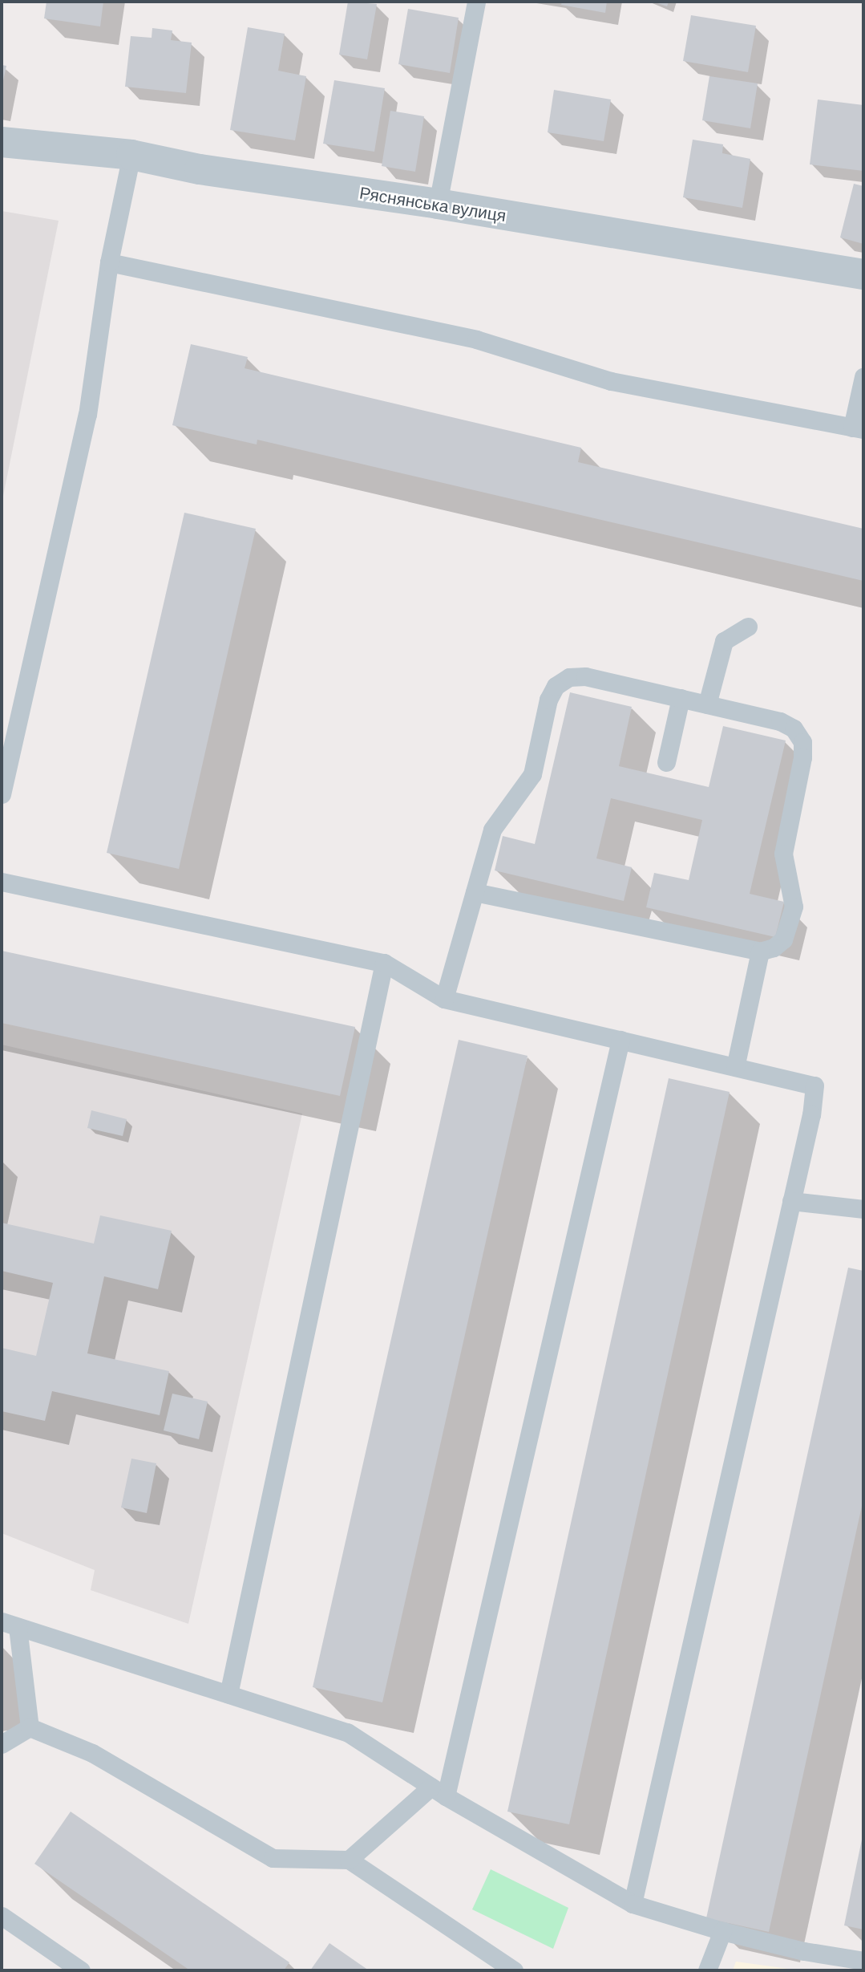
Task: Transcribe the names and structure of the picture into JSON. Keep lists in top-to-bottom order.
{
  "streets": {
    "street": ["Ряснянська вулиця"]
  }
}
